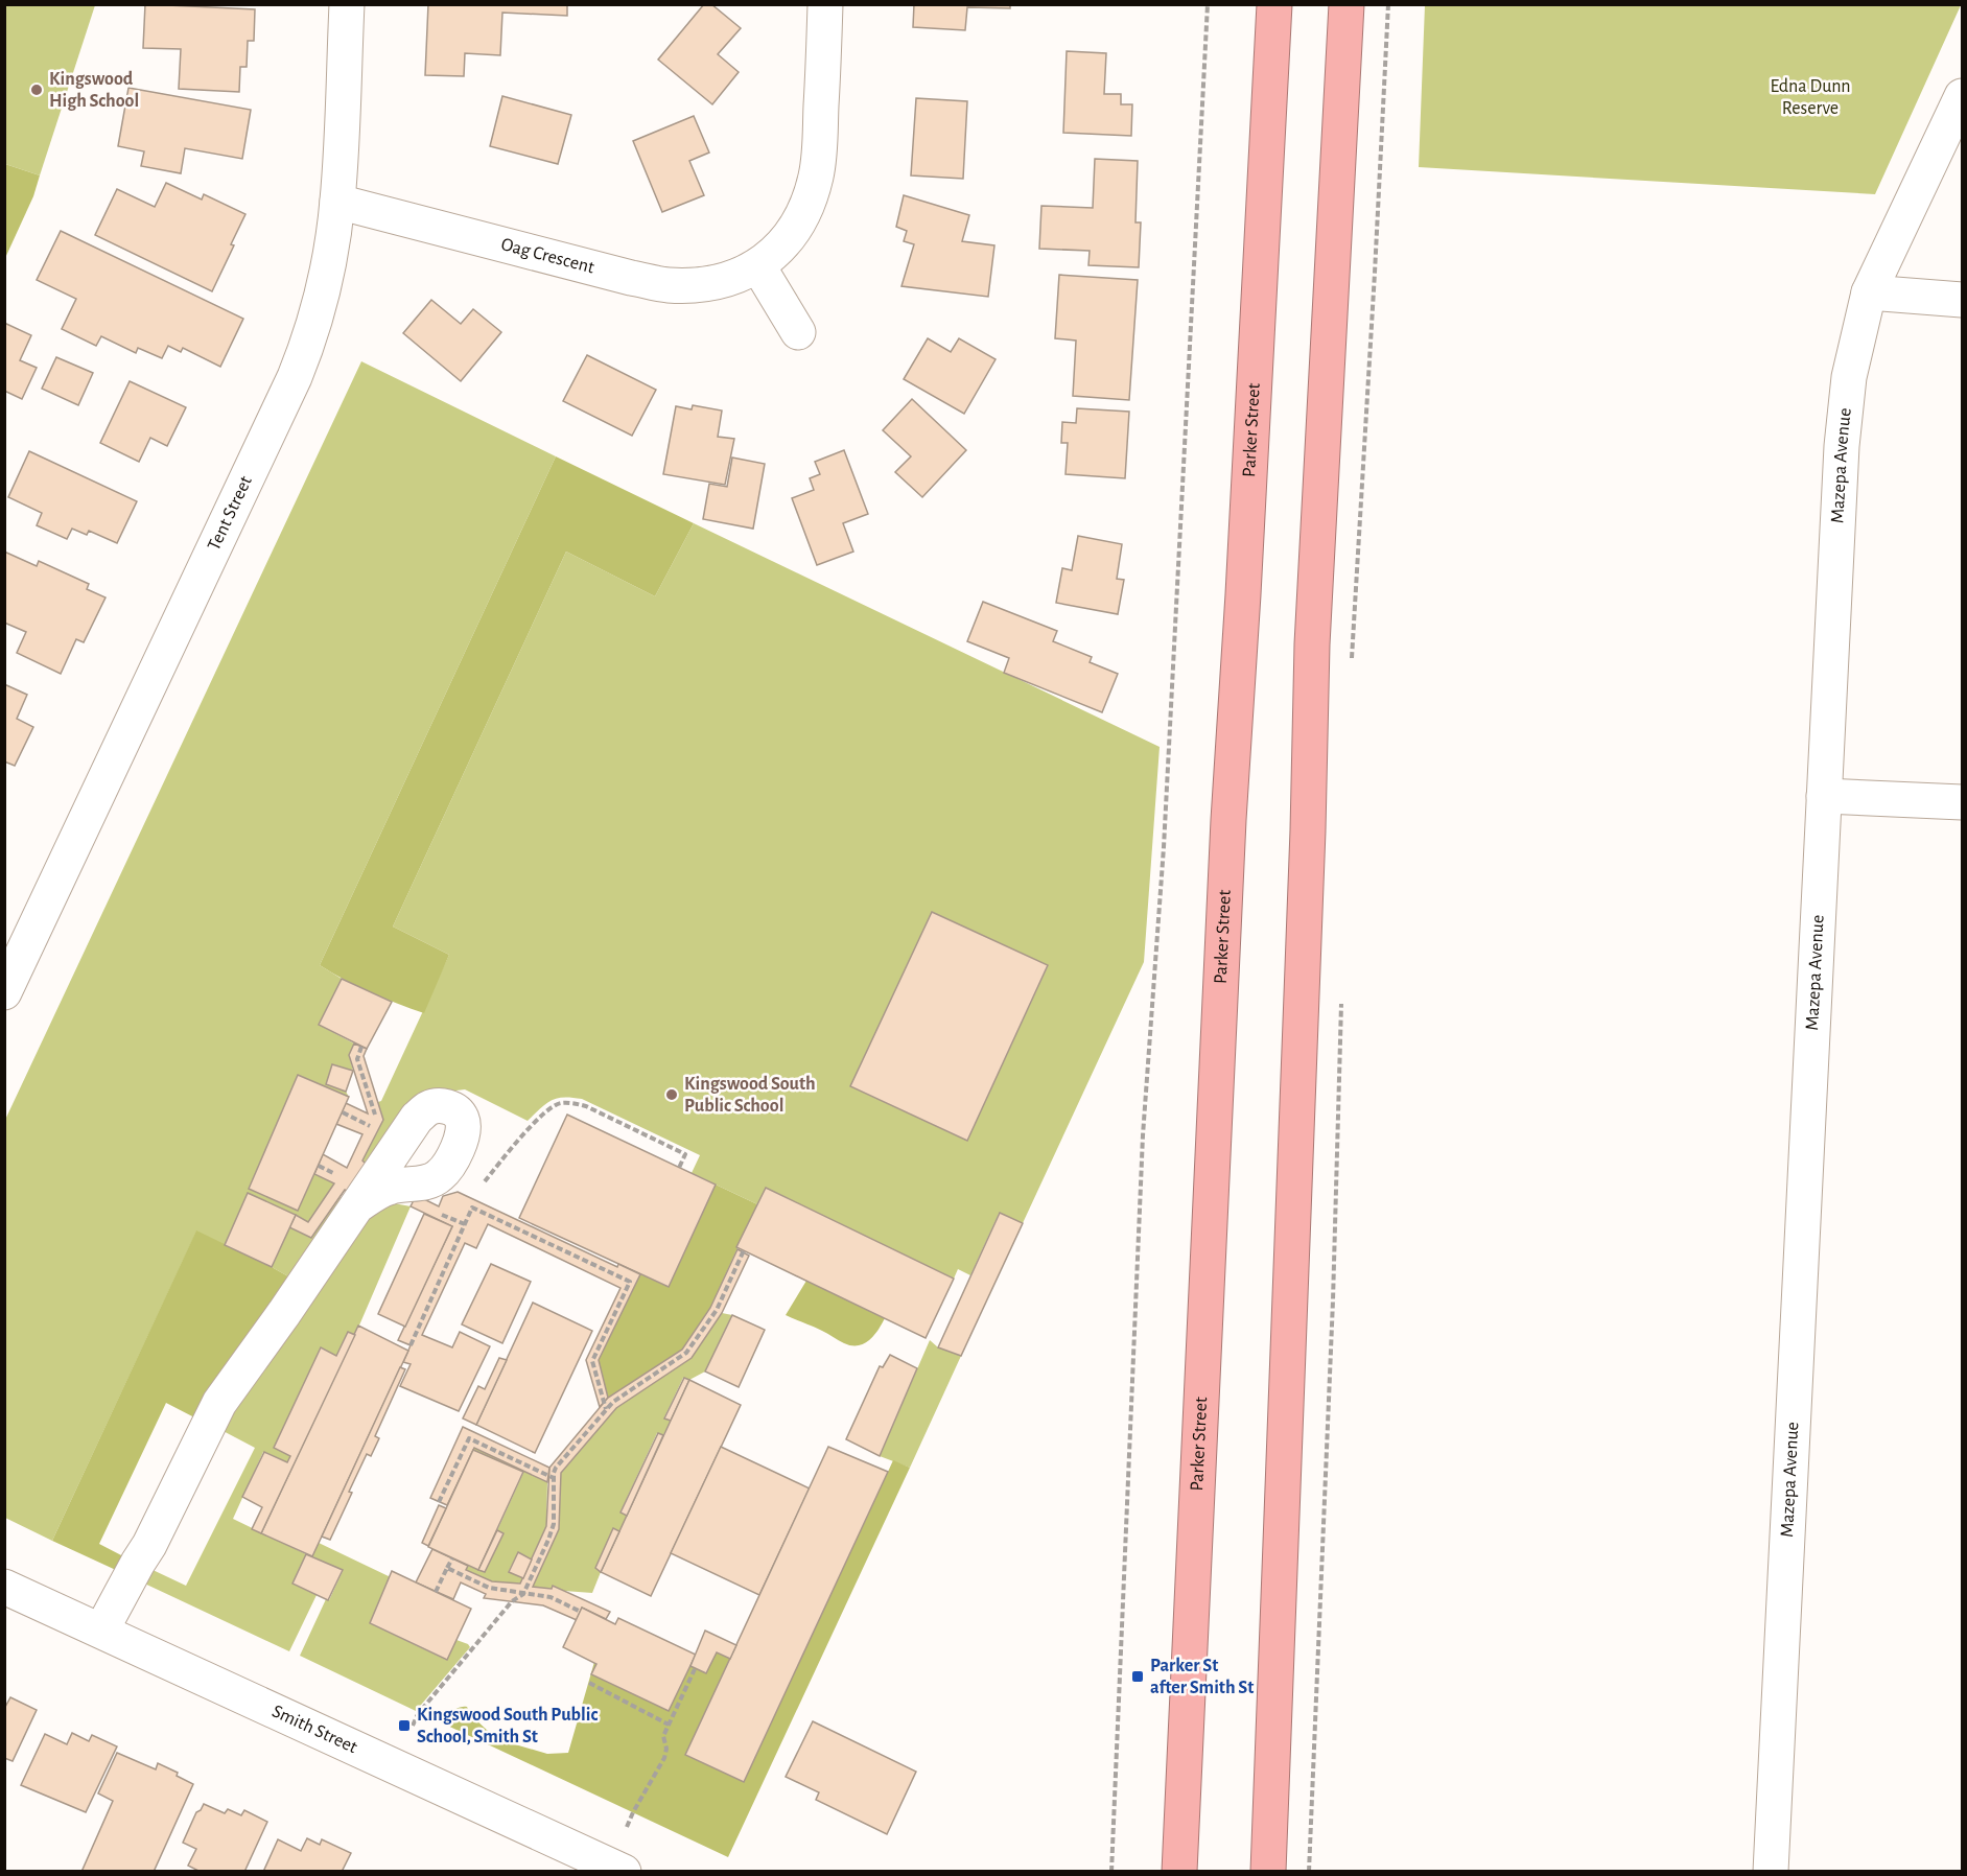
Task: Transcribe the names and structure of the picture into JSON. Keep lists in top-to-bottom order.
{
  "streets": {
    "highway": ["Parker Street"],
    "street": [
      "Oag Crescent",
      "Mazepa Avenue",
      "Tent Street",
      "Smith Street"
    ]
  },
  "crossings": [
    ["Oag Crescent", "Tent Street"]
  ],
  "parks": ["Edna Dunn Reserve"],
  "places": {
    "other": ["Kingswood High School", "Kingswood South Public School"],
    "transit": ["Parker St after Smith St", "Kingswood South Public School, Smith St"]
  }
}
